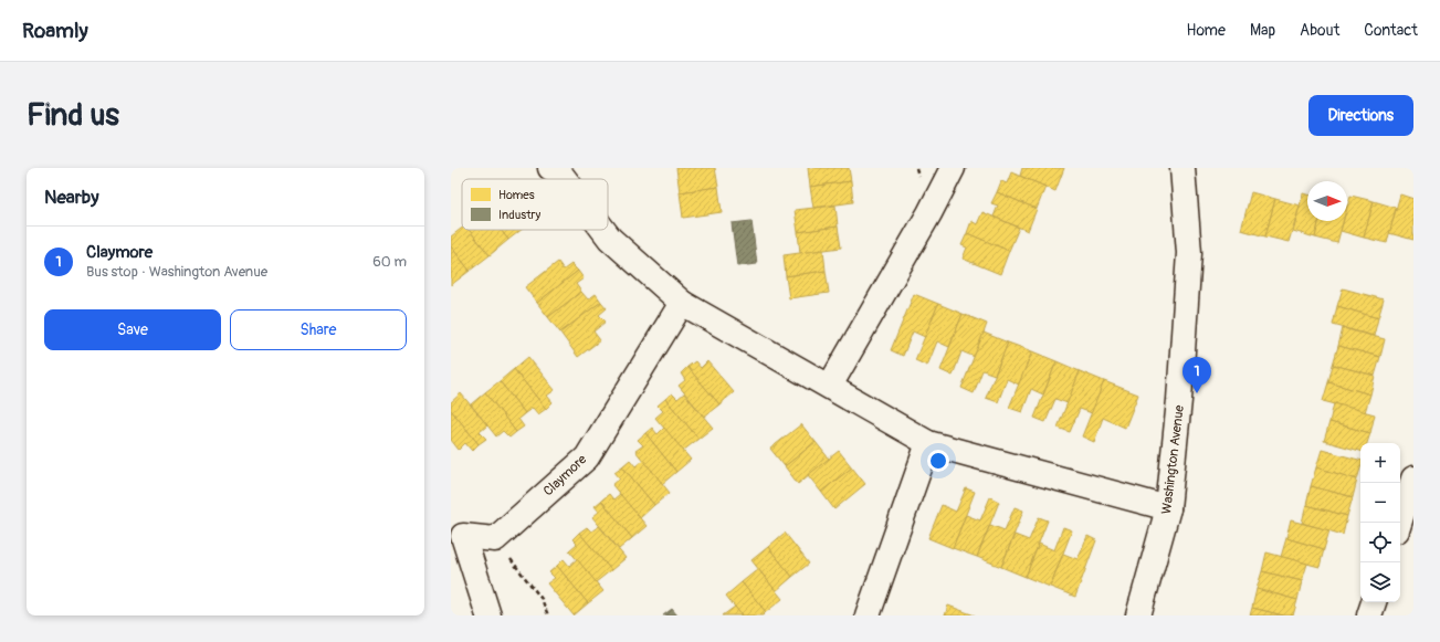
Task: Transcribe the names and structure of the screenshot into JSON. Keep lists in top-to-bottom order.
{
  "streets": {
    "street": ["Washington Avenue", "Claymore"]
  },
  "legend": ["Homes", "Industry"],
  "north": "right",
  "page": {
    "header": "Roamly",
    "nav": [
      "Home",
      "Map",
      "About",
      "Contact"
    ],
    "buttons": [
      "Directions",
      ["Save", "Share"]
    ],
    "title": "Find us",
    "heading": "Nearby",
    "list": [
      {
        "mark": "1",
        "name": "Claymore",
        "note": "Bus stop · Washington Avenue",
        "value": "60 m"
      }
    ],
    "pins": "1",
    "map_buttons": ["+", "−"]
  }
}
